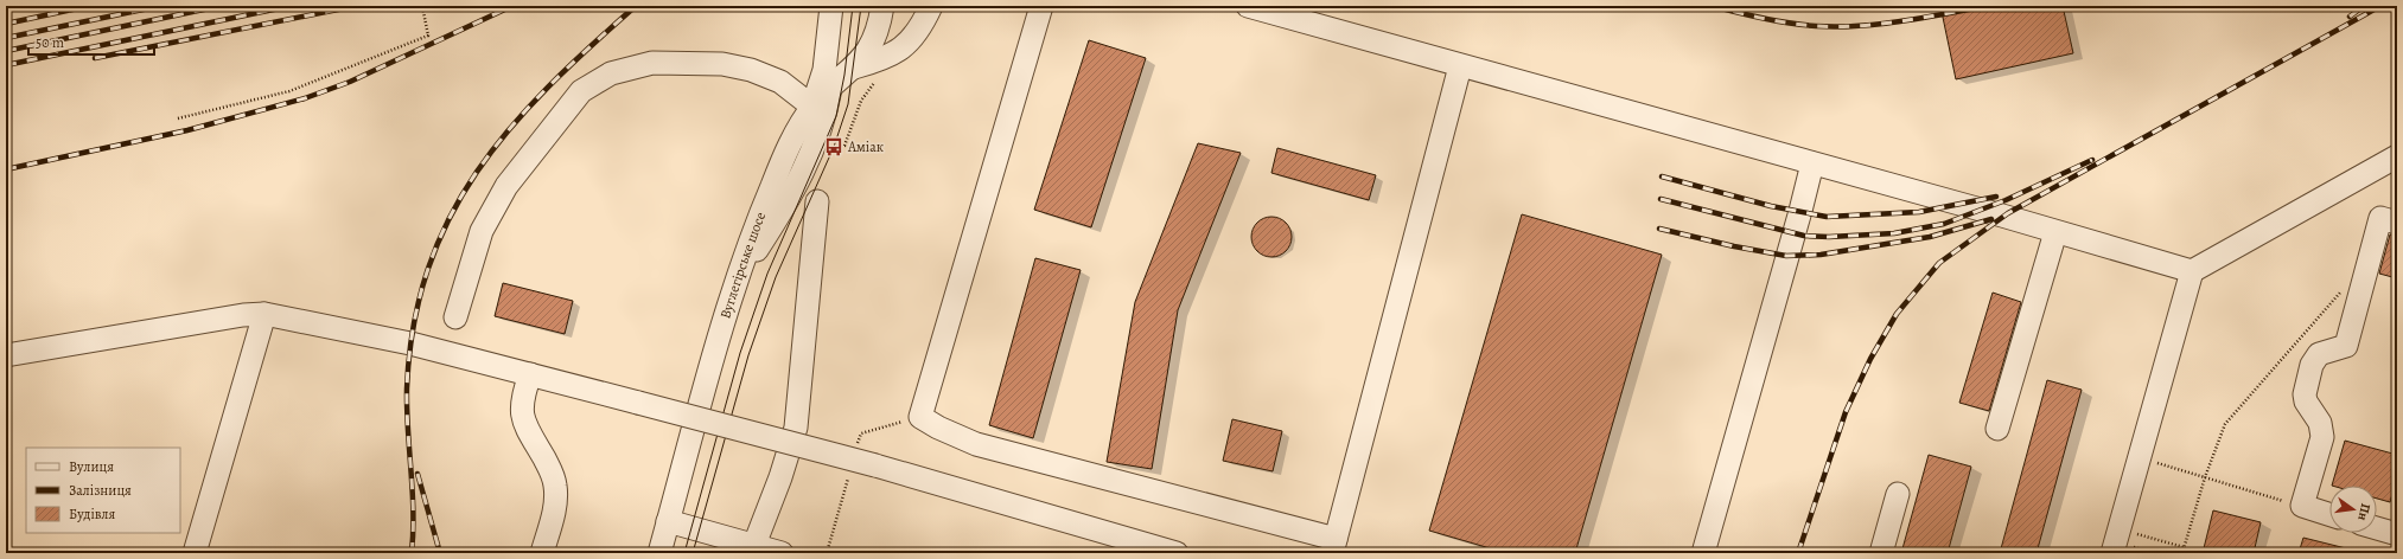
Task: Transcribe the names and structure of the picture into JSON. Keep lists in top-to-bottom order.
{
  "streets": {
    "street": ["Вуглегірське шосе"]
  },
  "places": {
    "bus stop": ["Аміак"]
  },
  "legend": ["Вулиця", "Залізниця", "Будівля"],
  "scale_bar": "50 m",
  "north": "right"
}
